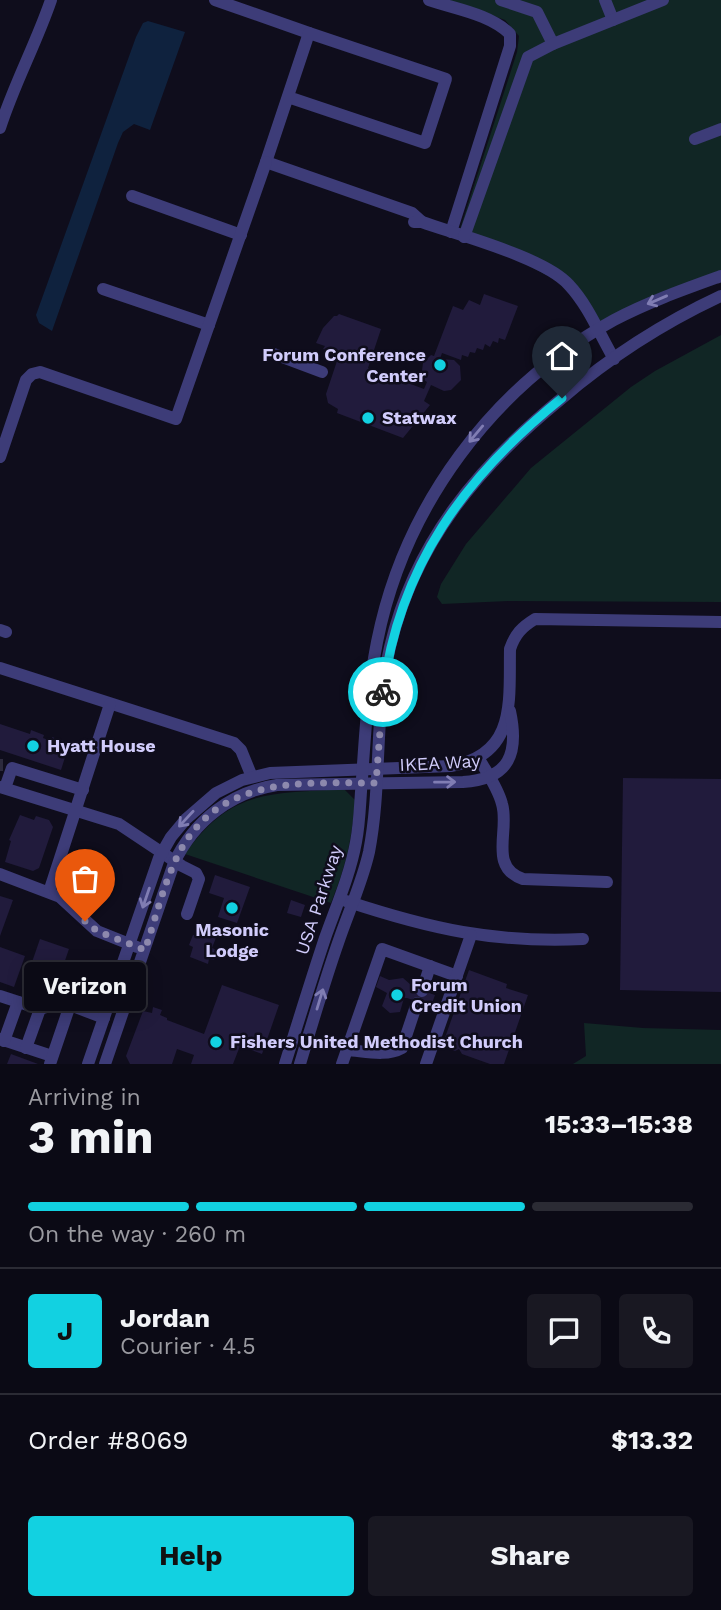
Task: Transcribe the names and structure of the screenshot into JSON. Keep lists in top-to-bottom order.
{
  "streets": {
    "street": ["IKEA Way", "USA Parkway"]
  },
  "crossings": [
    ["IKEA Way", "USA Parkway"]
  ],
  "places": [
    "Forum Conference Center",
    "Statwax",
    "Hyatt House",
    "Masonic Lodge",
    "Verizon",
    "Forum Credit Union",
    "Fishers United Methodist Church"
  ],
  "page": {
    "bubble": "Verizon",
    "heading": ["3 min", "Arriving in", "15:33–15:38"],
    "panel": [
      "Jordan",
      "Courier · 4.5",
      "Order #8069",
      "$13.32"
    ],
    "bar": "On the way · 260 m",
    "round": "J",
    "buttons": ["Help", "Share"]
  }
}
